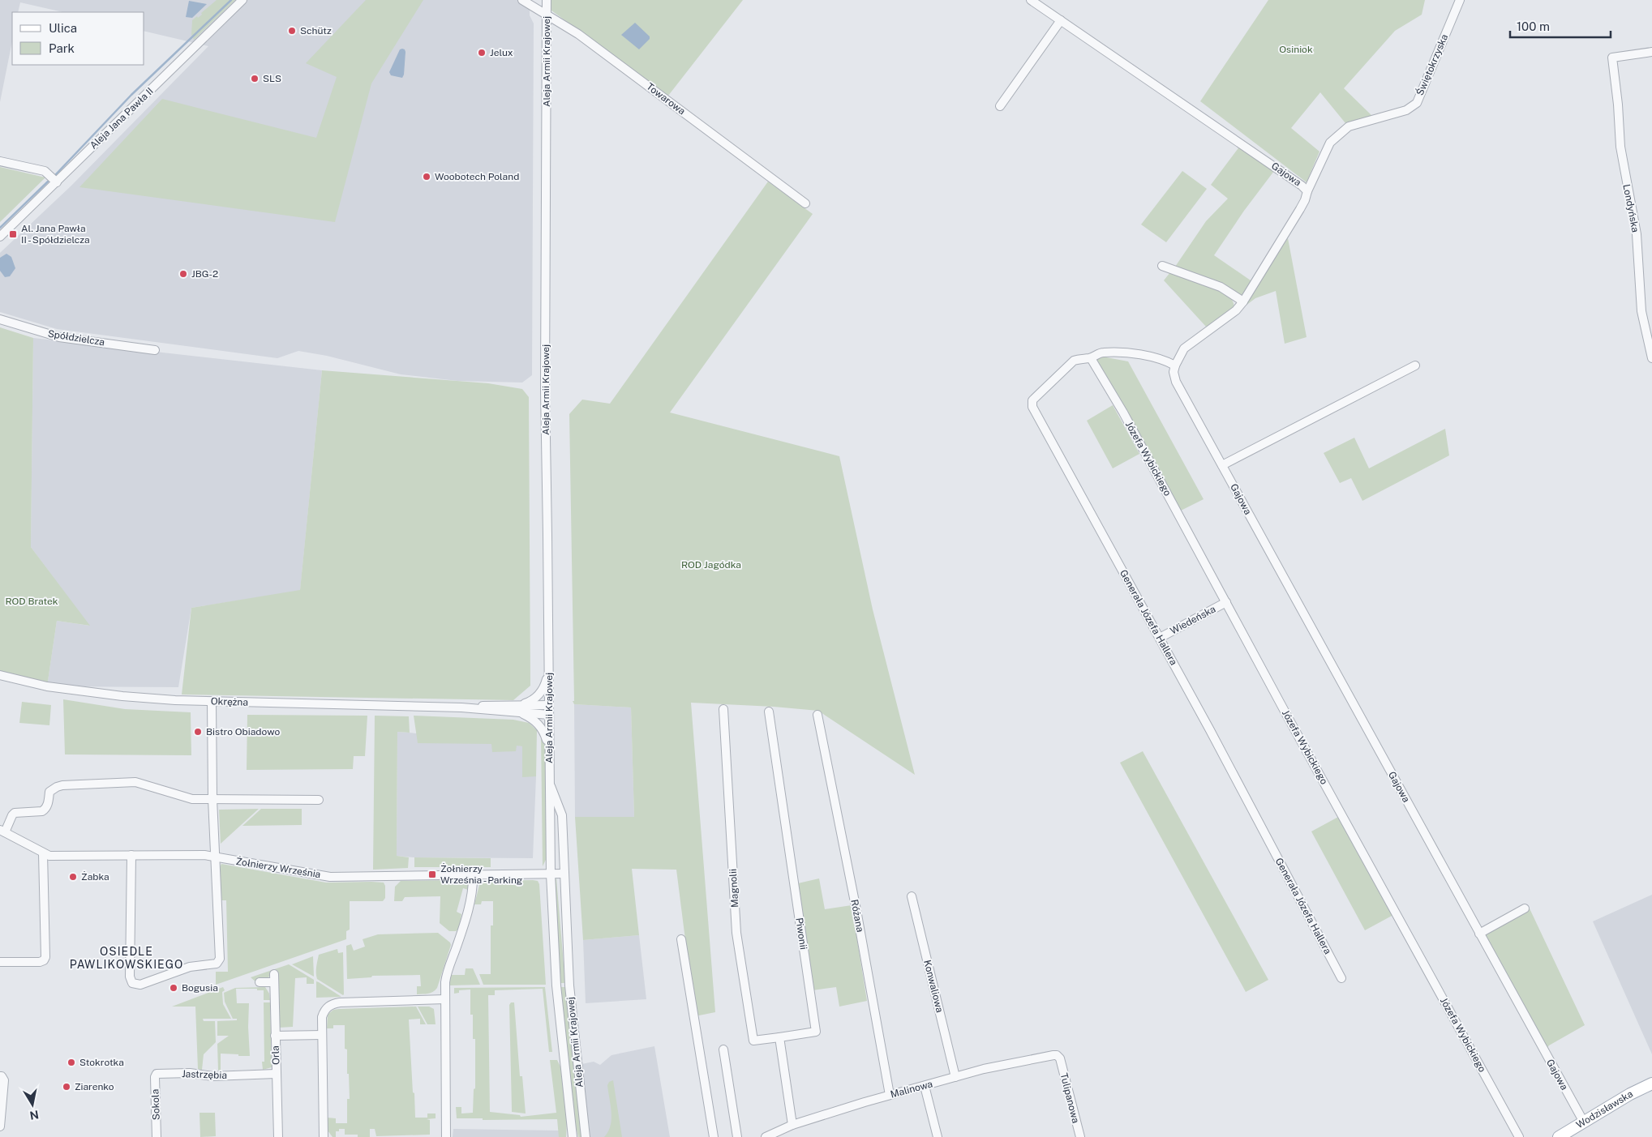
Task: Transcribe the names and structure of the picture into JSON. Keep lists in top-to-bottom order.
{
  "streets": {
    "main road": ["Wodzisławska"],
    "street": [
      "Aleja Armii Krajowej",
      "Świętokrzyska",
      "Towarowa",
      "Aleja Jana Pawła II",
      "Gajowa",
      "Londyńska",
      "Spółdzielcza",
      "Józefa Wybickiego",
      "Generała Józefa Hallera",
      "Wiedeńska",
      "Okrężna",
      "Żołnierzy Września",
      "Magnolii",
      "Różana",
      "Piwonii",
      "Konwaliowa",
      "Orla",
      "Jastrzębia",
      "Malinowa",
      "Tulipanowa",
      "Sokola"
    ]
  },
  "crossings": [
    ["Aleja Armii Krajowej", "Towarowa"],
    ["Aleja Armii Krajowej", "Okrężna"],
    ["Aleja Armii Krajowej", "Żołnierzy Września"],
    ["Świętokrzyska", "Gajowa"],
    ["Gajowa", "Generała Józefa Hallera"],
    ["Gajowa", "Wodzisławska"],
    ["Józefa Wybickiego", "Generała Józefa Hallera"],
    ["Józefa Wybickiego", "Wiedeńska"],
    ["Generała Józefa Hallera", "Wiedeńska"],
    ["Magnolii", "Piwonii"],
    ["Różana", "Malinowa"],
    ["Konwaliowa", "Malinowa"],
    ["Orla", "Jastrzębia"],
    ["Jastrzębia", "Sokola"],
    ["Malinowa", "Tulipanowa"]
  ],
  "districts": ["OSIEDLE PAWLIKOWSKIEGO"],
  "parks": ["Osiniok", "ROD Jagódka", "ROD Bratek"],
  "places": {
    "other": [
      "Schütz",
      "Jelux",
      "SLS",
      "Woobotech Poland",
      "JBG-2",
      "Bistro Obiadowo",
      "Żabka",
      "Bogusia",
      "Stokrotka",
      "Ziarenko"
    ],
    "transit": ["Al. Jana Pawła II - Spółdzielcza", "Żołnierzy Września - Parking"]
  },
  "legend": ["Ulica", "Park"],
  "scale_bar": "100 m",
  "north": "bottom"
}
